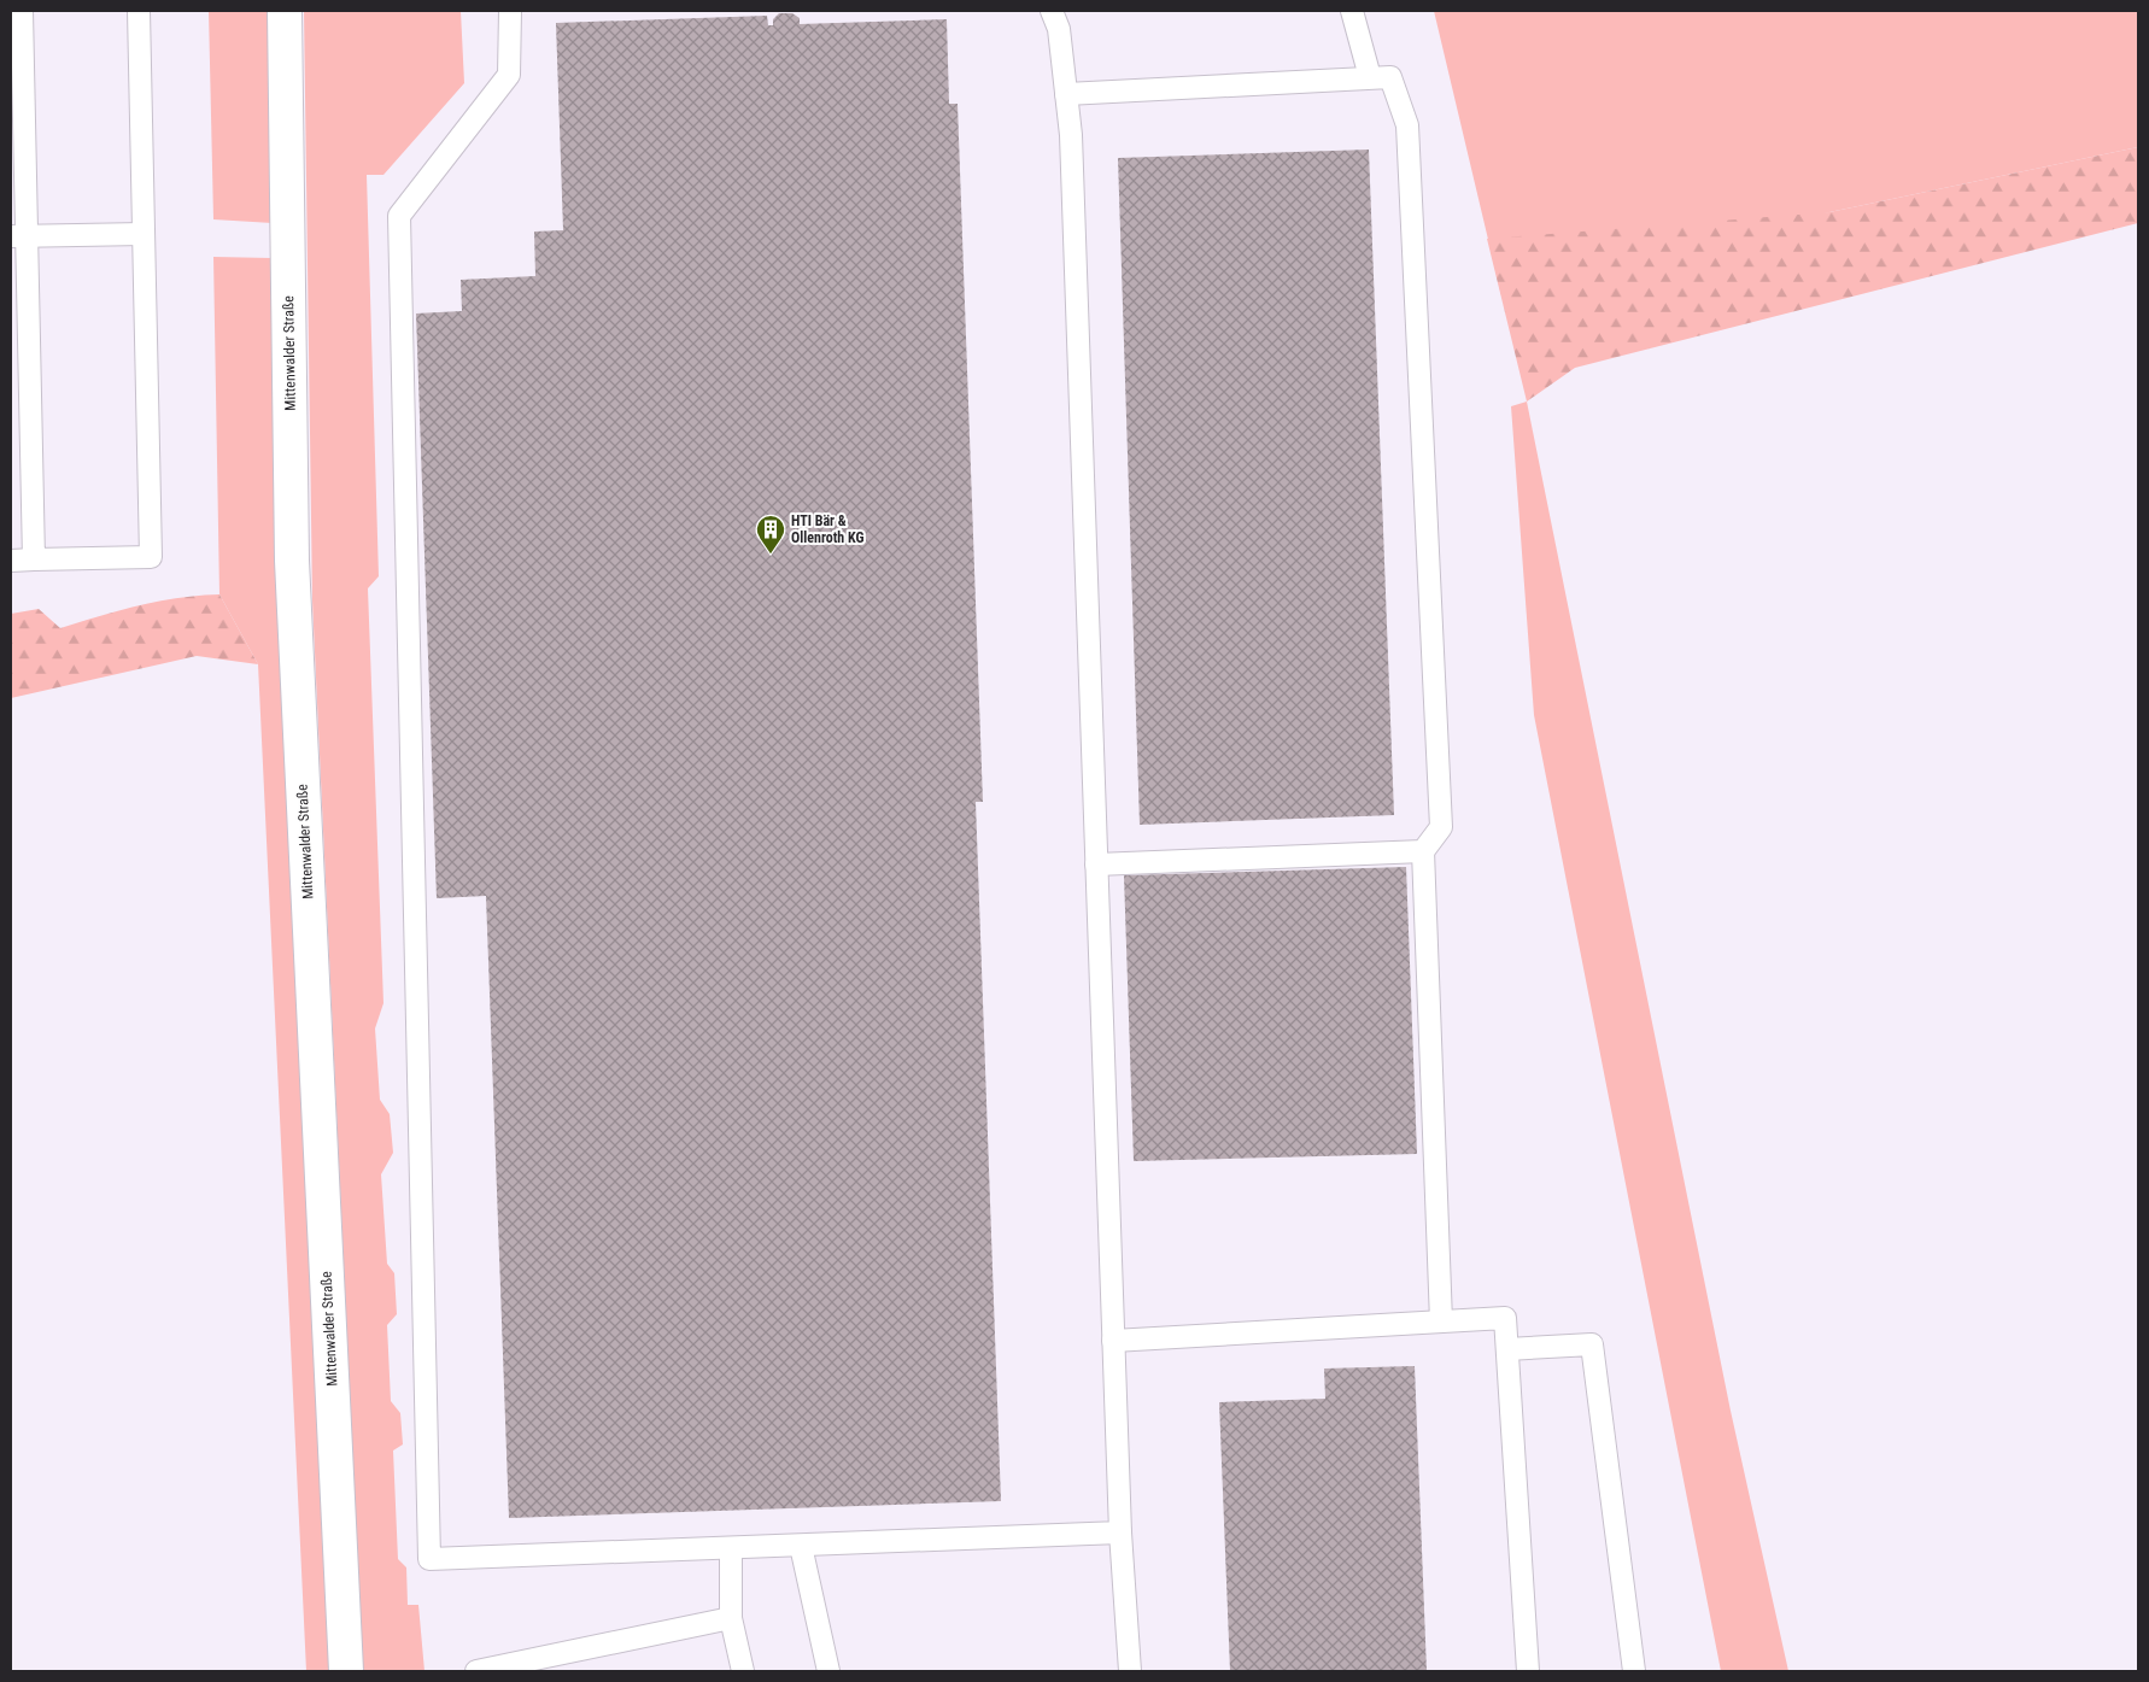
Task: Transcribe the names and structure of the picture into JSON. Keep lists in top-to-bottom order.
{
  "streets": {
    "street": ["Mittenwalder Straße"]
  },
  "places": {
    "building": ["HTI Bär & Ollenroth KG"]
  }
}
